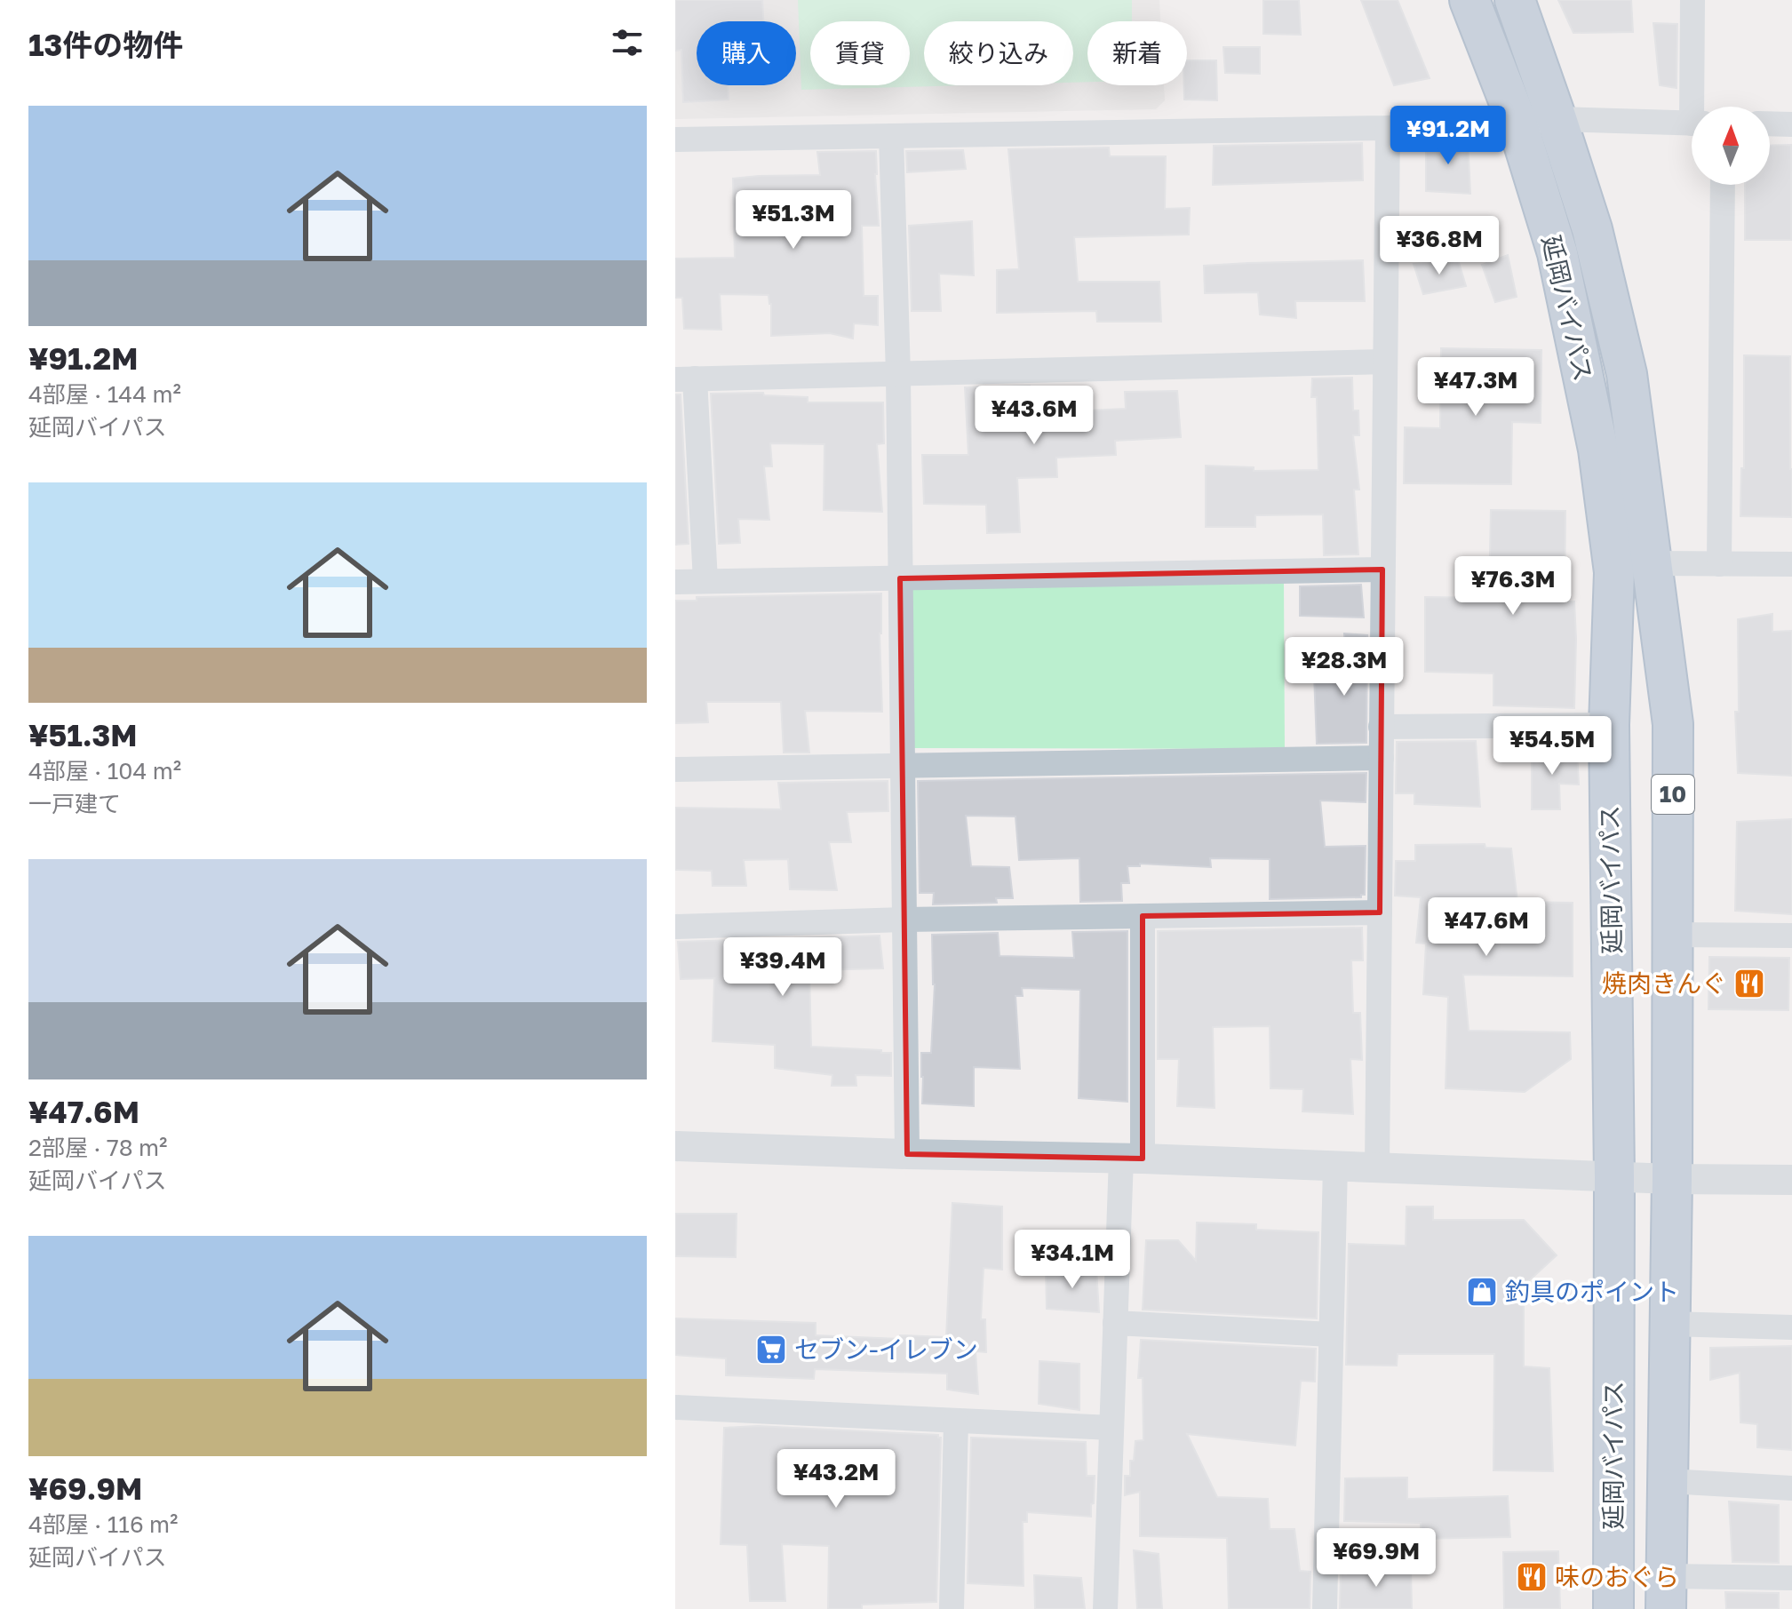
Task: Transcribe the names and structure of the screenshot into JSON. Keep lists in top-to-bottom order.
{
  "streets": {
    "highway": ["延岡バイパス", "10"]
  },
  "places": {
    "restaurant": ["焼肉きんぐ", "味のおぐら"],
    "shop": ["釣具のポイント"],
    "supermarket": ["セブン-イレブン"]
  },
  "north": "top",
  "page": {
    "heading": "13件の物件",
    "chip": [
      "購入",
      "賃貸",
      "絞り込み",
      "新着"
    ],
    "list": [
      {
        "name": "¥91.2M",
        "note": "4部屋 · 144 m² · 延岡バイパス"
      },
      {
        "name": "¥51.3M",
        "note": "4部屋 · 104 m² · 一戸建て"
      },
      {
        "name": "¥47.6M",
        "note": "2部屋 · 78 m² · 延岡バイパス"
      },
      {
        "name": "¥69.9M",
        "note": "4部屋 · 116 m² · 延岡バイパス"
      }
    ],
    "price": [
      "¥91.2M",
      "¥51.3M",
      "¥36.8M",
      "¥47.3M",
      "¥43.6M",
      "¥76.3M",
      "¥28.3M",
      "¥54.5M",
      "¥47.6M",
      "¥39.4M",
      "¥34.1M",
      "¥43.2M",
      "¥69.9M"
    ]
  }
}
